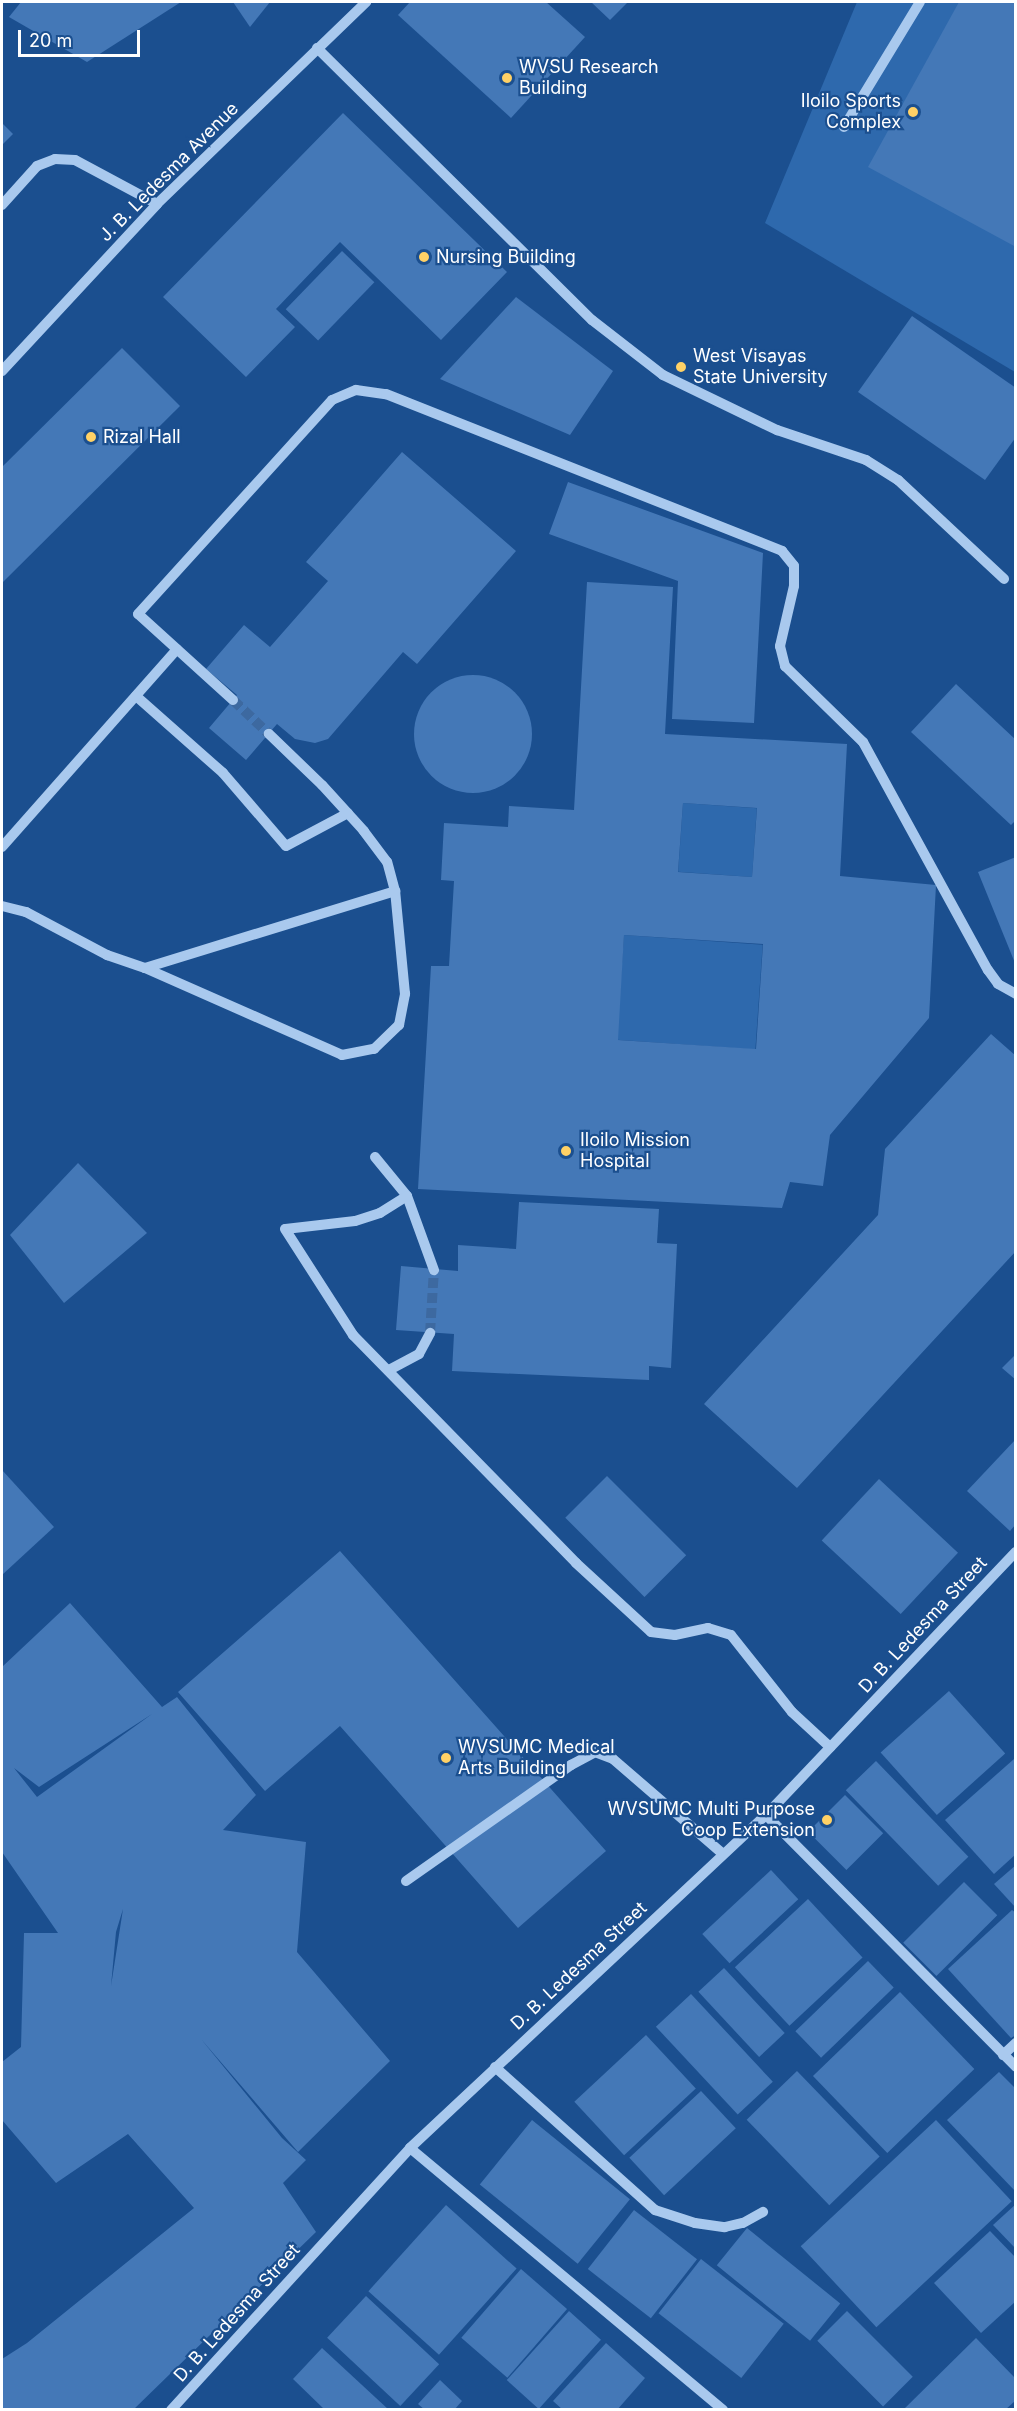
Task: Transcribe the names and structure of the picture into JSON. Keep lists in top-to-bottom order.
{
  "streets": {
    "street": ["J. B. Ledesma Avenue", "D. B. Ledesma Street"]
  },
  "places": [
    "WVSU Research Building",
    "Iloilo Sports Complex",
    "Nursing Building",
    "West Visayas State University",
    "Rizal Hall",
    "Iloilo Mission Hospital",
    "WVSUMC Medical Arts Building",
    "WVSUMC Multi Purpose Coop Extension"
  ],
  "scale_bar": "20 m"
}
